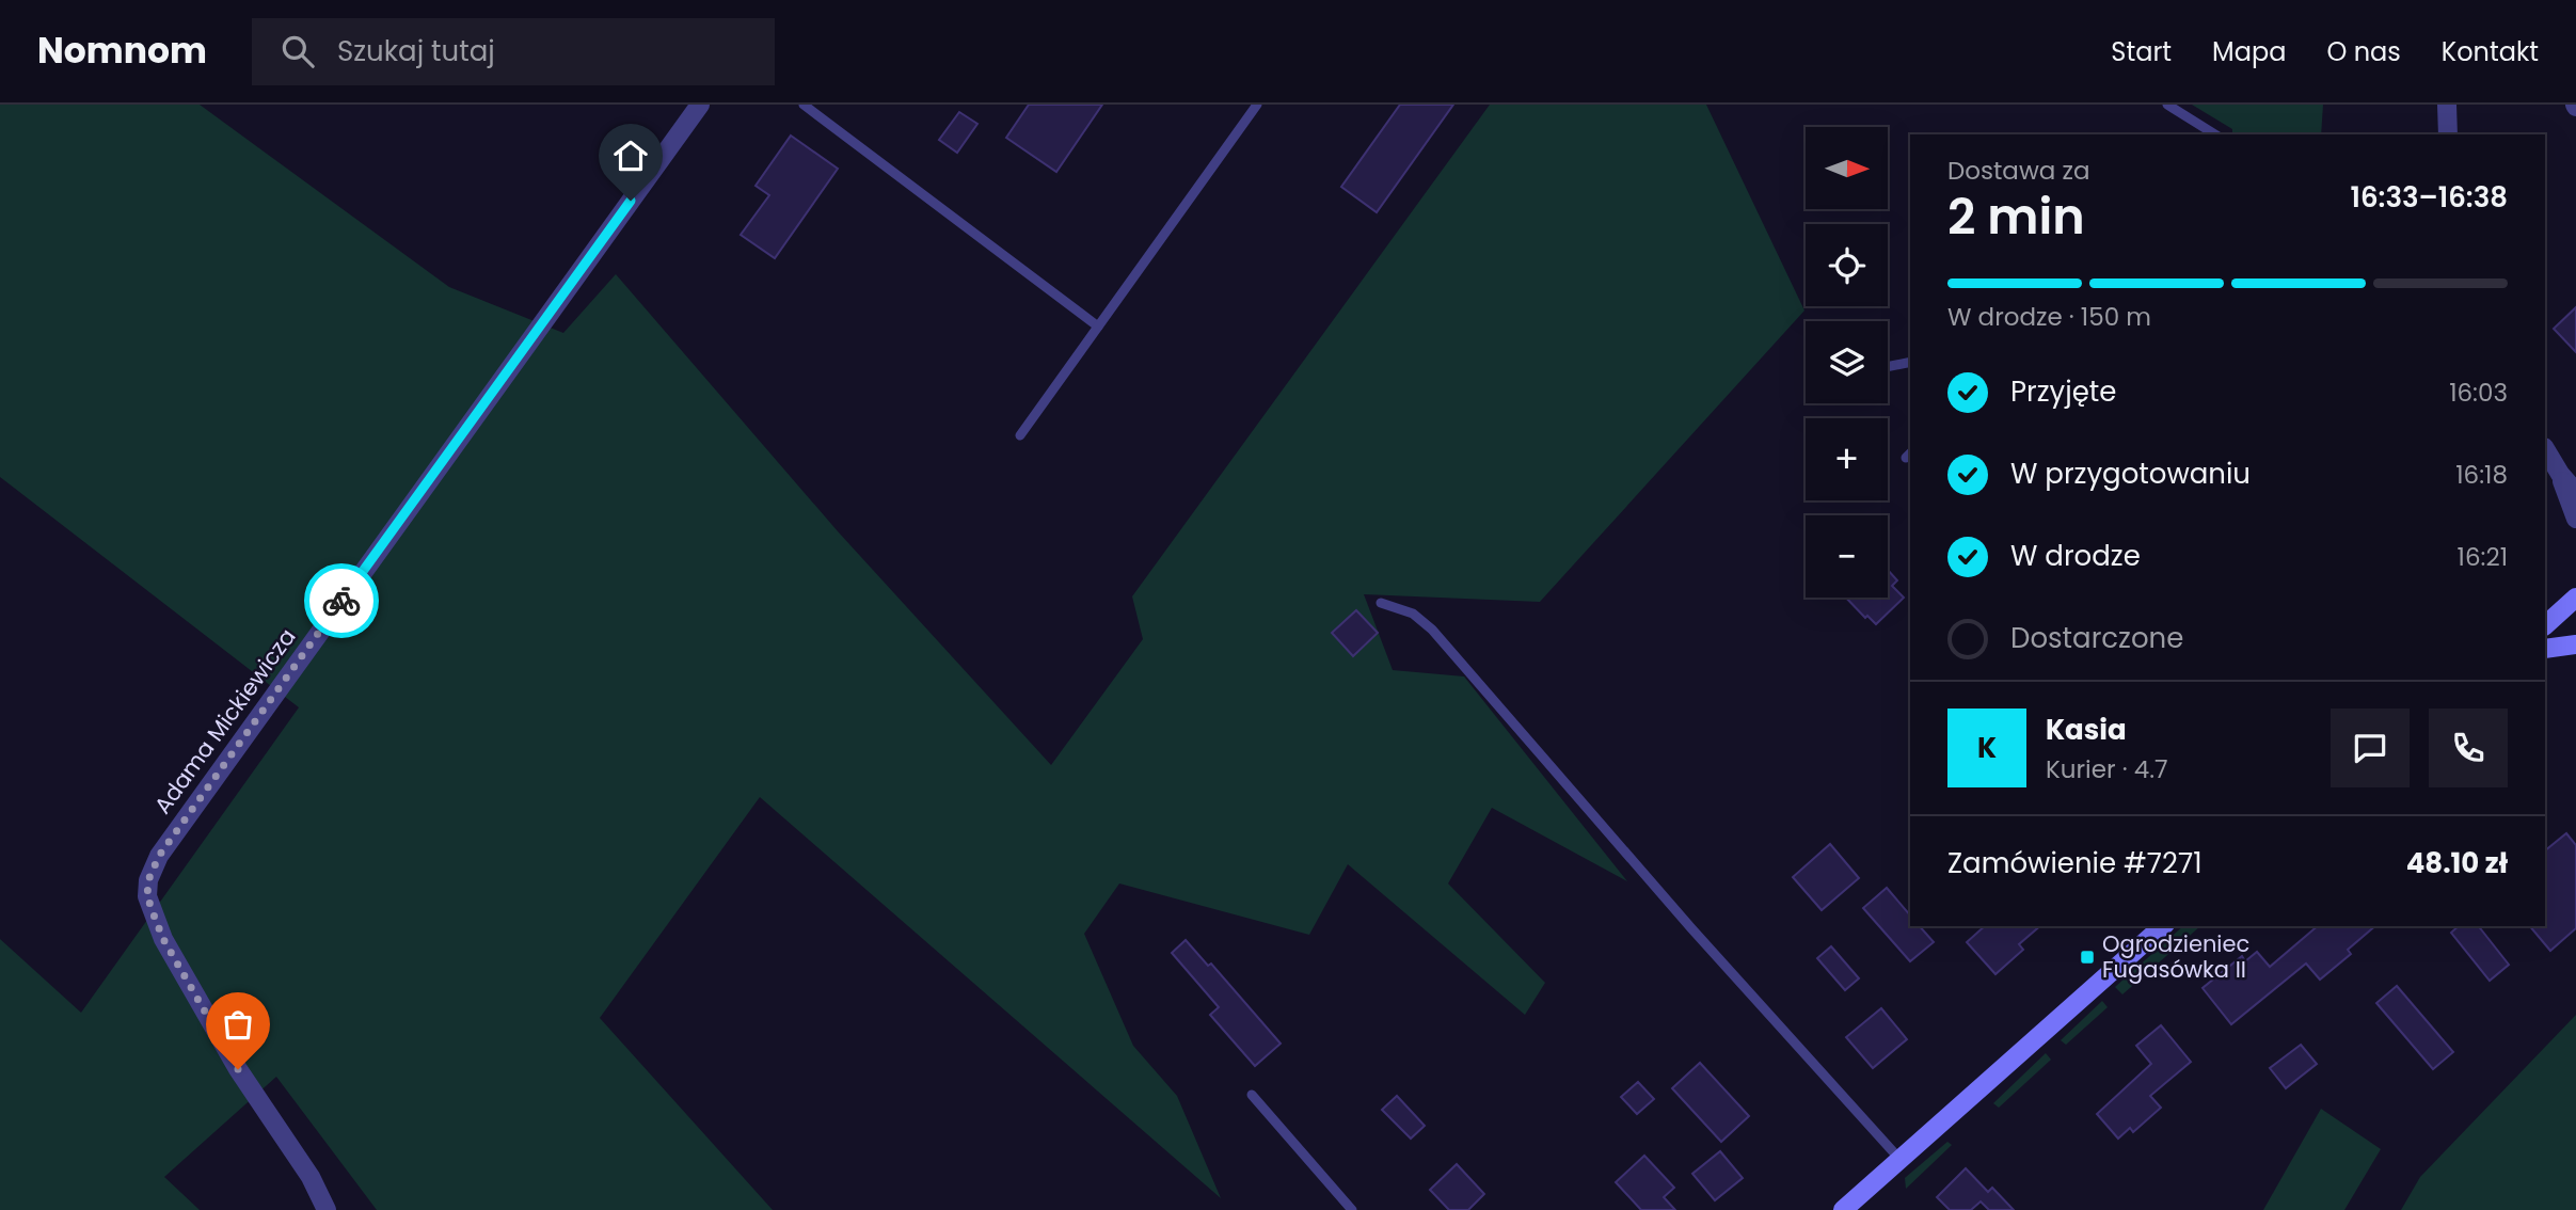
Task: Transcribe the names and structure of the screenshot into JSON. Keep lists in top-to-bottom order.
{
  "streets": {
    "street": ["Adama Mickiewicza"]
  },
  "places": {
    "transit": ["Ogrodzieniec Fugasówka II"]
  },
  "north": "right",
  "page": {
    "header": "Nomnom",
    "search": "Szukaj tutaj",
    "nav": [
      "Start",
      "Mapa",
      "O nas",
      "Kontakt"
    ],
    "map_buttons": ["+", "−"],
    "heading": ["2 min", "Dostawa za", "16:33–16:38"],
    "panel": [
      "Kasia",
      "Kurier · 4.7",
      "Zamówienie #7271",
      "48.10 zł"
    ],
    "bar": "W drodze · 150 m",
    "list": [
      ["Przyjęte", "16:03"],
      ["W przygotowaniu", "16:18"],
      ["W drodze", "16:21"],
      "Dostarczone"
    ],
    "round": "K"
  }
}
